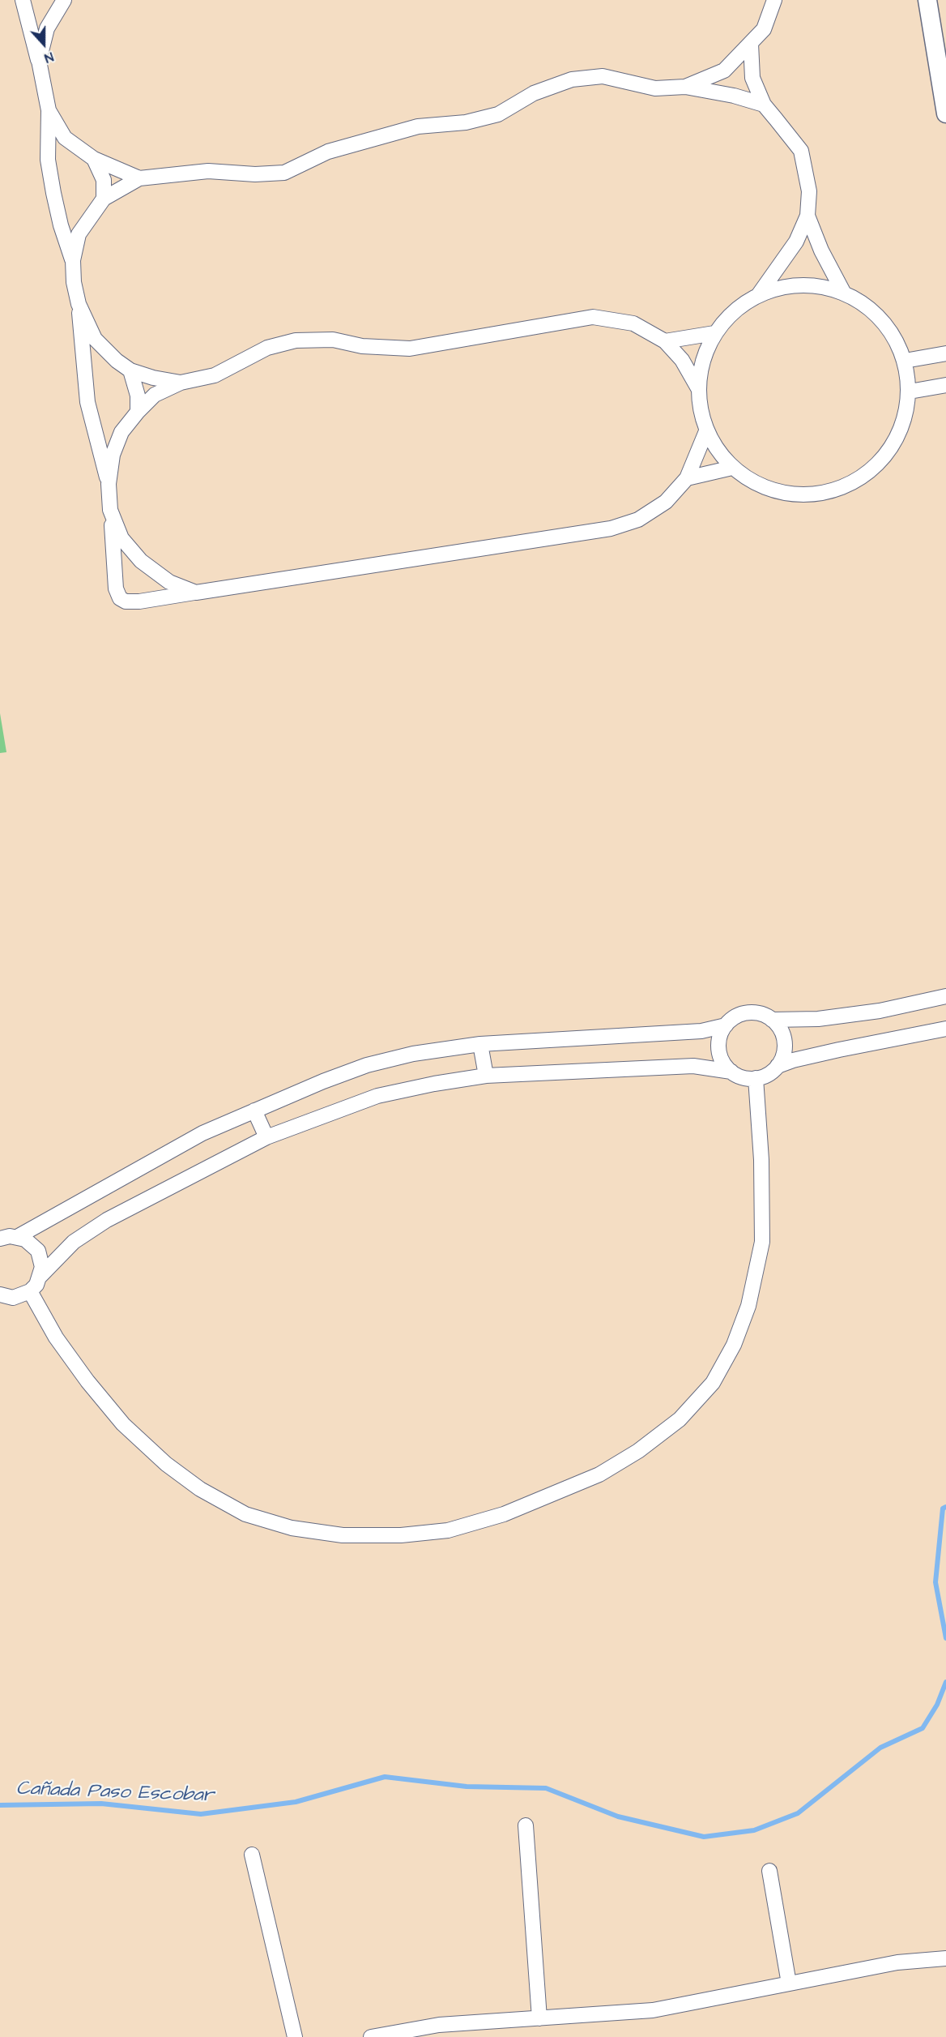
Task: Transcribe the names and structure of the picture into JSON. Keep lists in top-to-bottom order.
{
  "water": ["Cañada Paso Escobar"],
  "north": "bottom"
}
